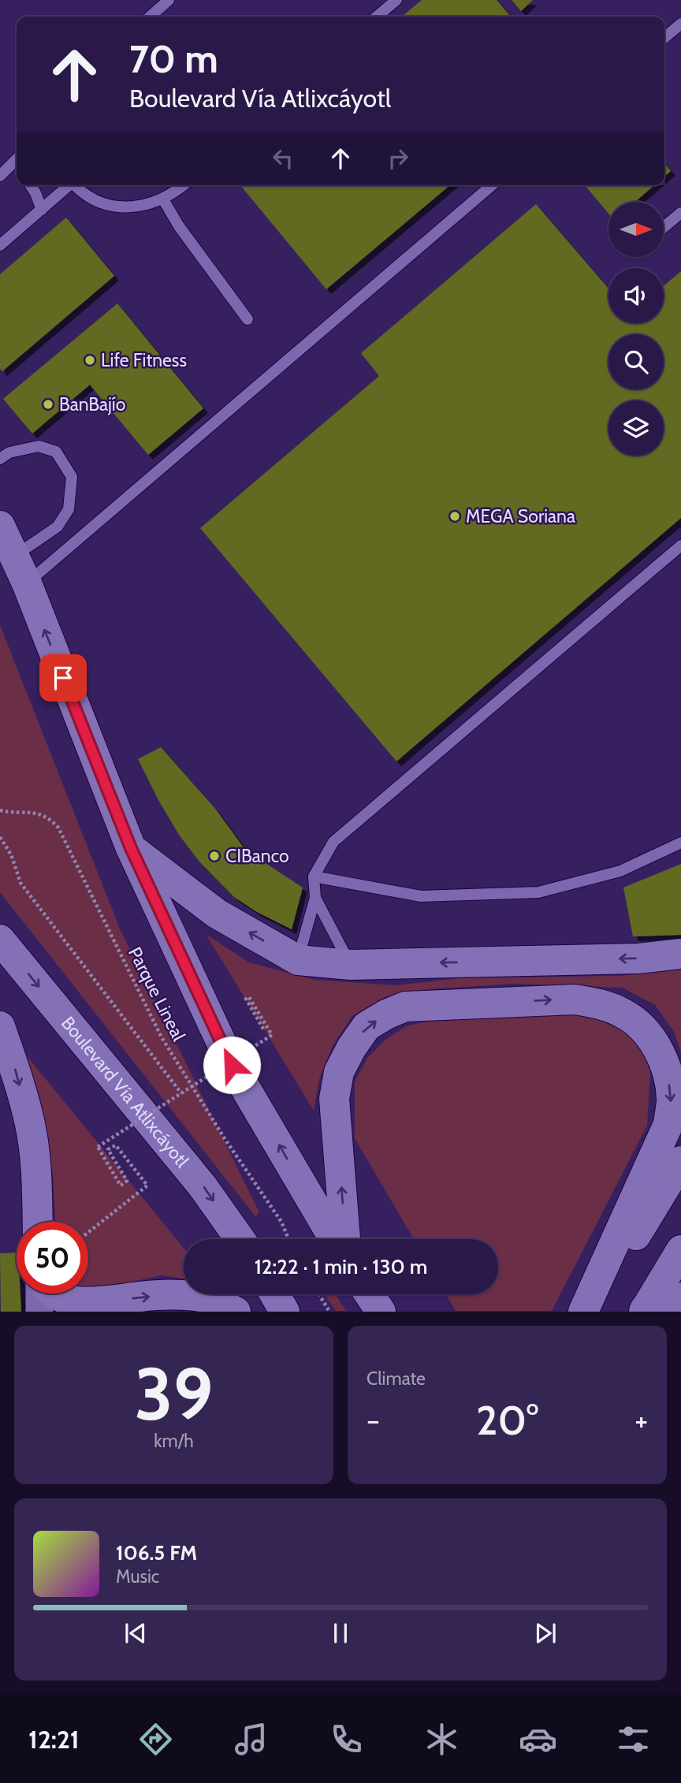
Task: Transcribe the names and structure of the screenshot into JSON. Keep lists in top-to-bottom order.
{
  "streets": {
    "main road": ["Boulevard Vía Atlixcáyotl"],
    "path": ["Parque Lineal"]
  },
  "places": [
    "Life Fitness",
    "BanBajío",
    "MEGA Soriana",
    "CIBanco"
  ],
  "north": "right",
  "page": {
    "turn": ["70 m", "Boulevard Vía Atlixcáyotl"],
    "limit": "50",
    "trip": "12:22 · 1 min · 130 m",
    "tile": [
      ["39", "km/h"],
      "Climate"
    ],
    "heat": ["−", "20°", "+"],
    "song": ["106.5 FM", "Music"],
    "tabs": "12:21"
  }
}
